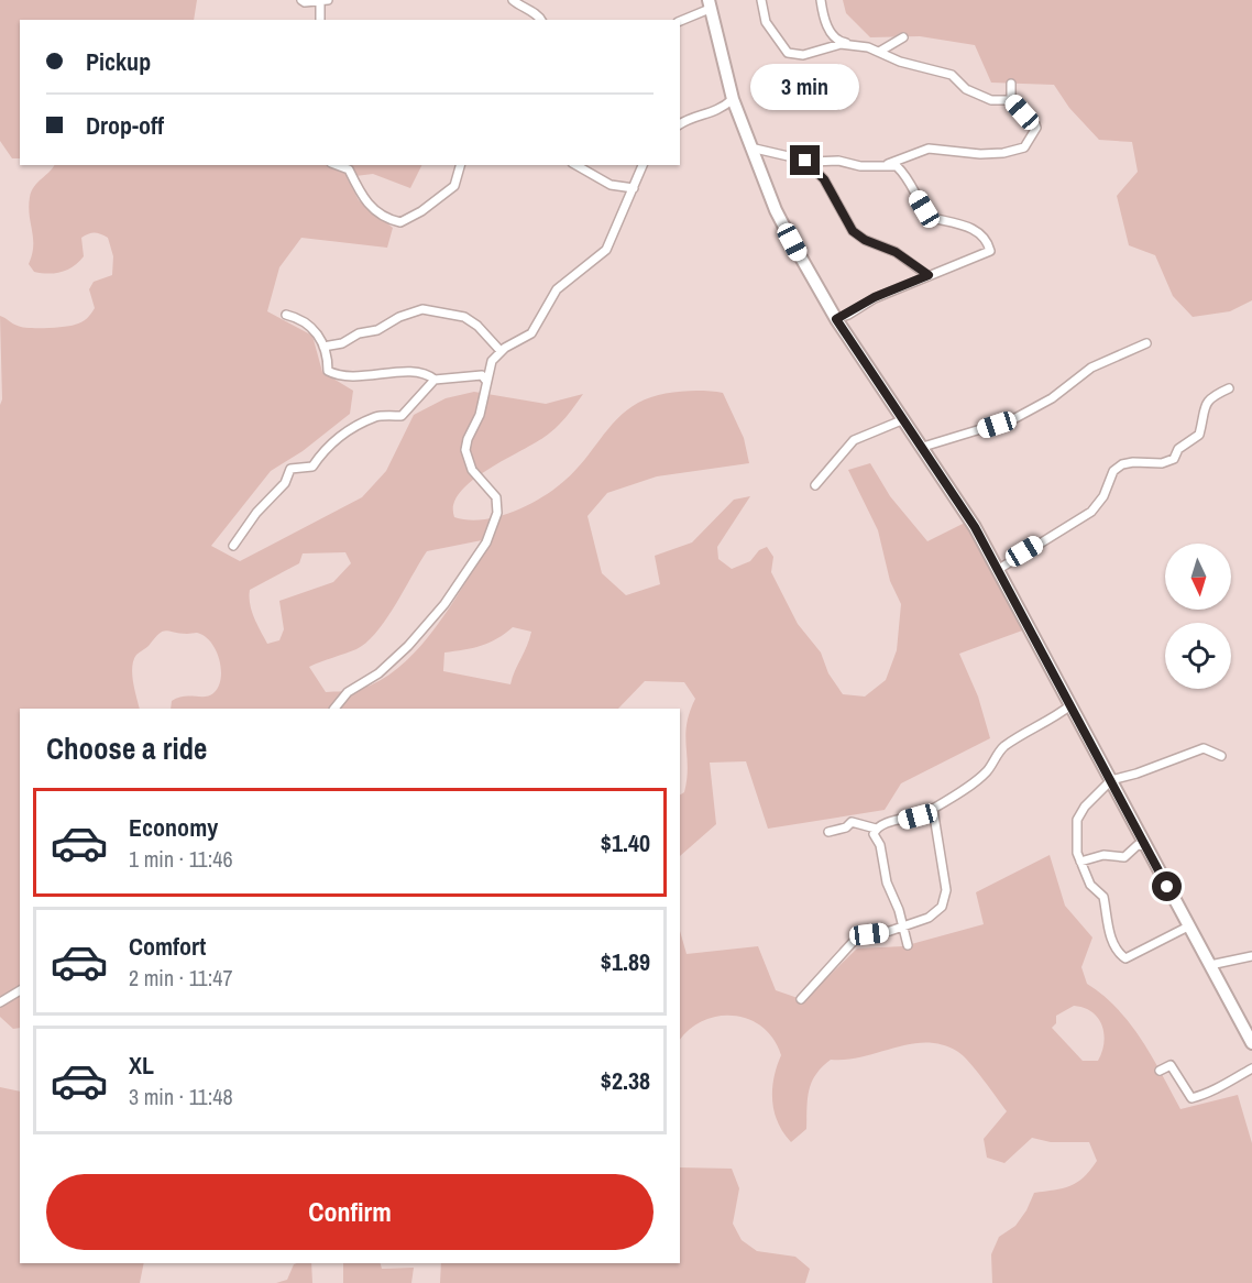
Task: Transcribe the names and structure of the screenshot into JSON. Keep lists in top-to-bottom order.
{
  "north": "bottom",
  "page": {
    "banner": ["Pickup", "Drop-off"],
    "bubble": "3 min",
    "heading": "Choose a ride",
    "list": [
      {
        "name": "Economy",
        "note": "1 min · 11:46",
        "value": "$1.40"
      },
      {
        "name": "Comfort",
        "note": "2 min · 11:47",
        "value": "$1.89"
      },
      {
        "name": "XL",
        "note": "3 min · 11:48",
        "value": "$2.38"
      }
    ],
    "buttons": "Confirm"
  }
}
